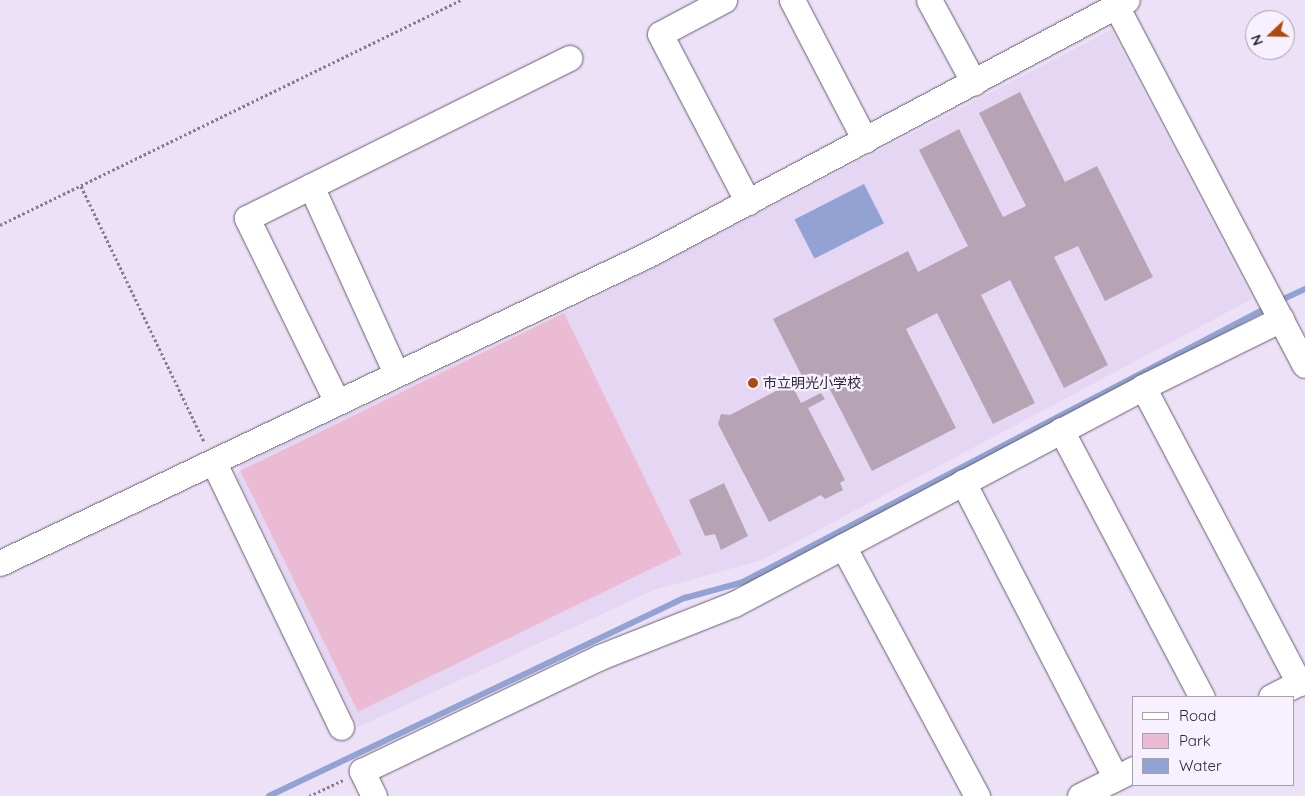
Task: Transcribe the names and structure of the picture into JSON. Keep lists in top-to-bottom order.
{
  "places": ["市立明光小学校"],
  "legend": ["Road", "Park", "Water"],
  "north": "left"
}
